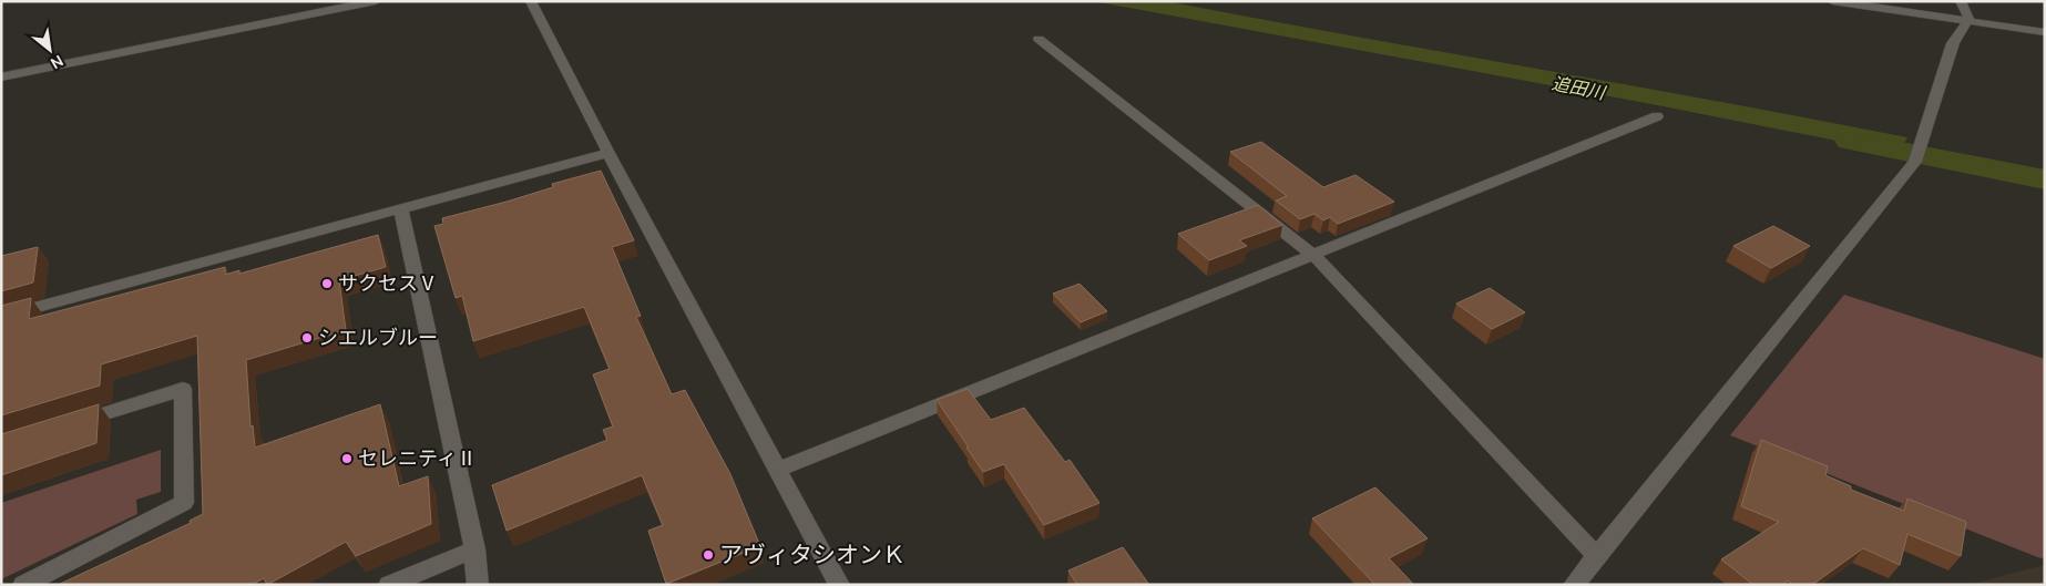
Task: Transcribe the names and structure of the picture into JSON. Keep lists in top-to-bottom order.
{
  "water": ["追田川"],
  "places": [
    "サクセスⅤ",
    "シエルブルー",
    "セレニティⅡ",
    "アヴィタシオンＫ"
  ],
  "north": "bottom right"
}
